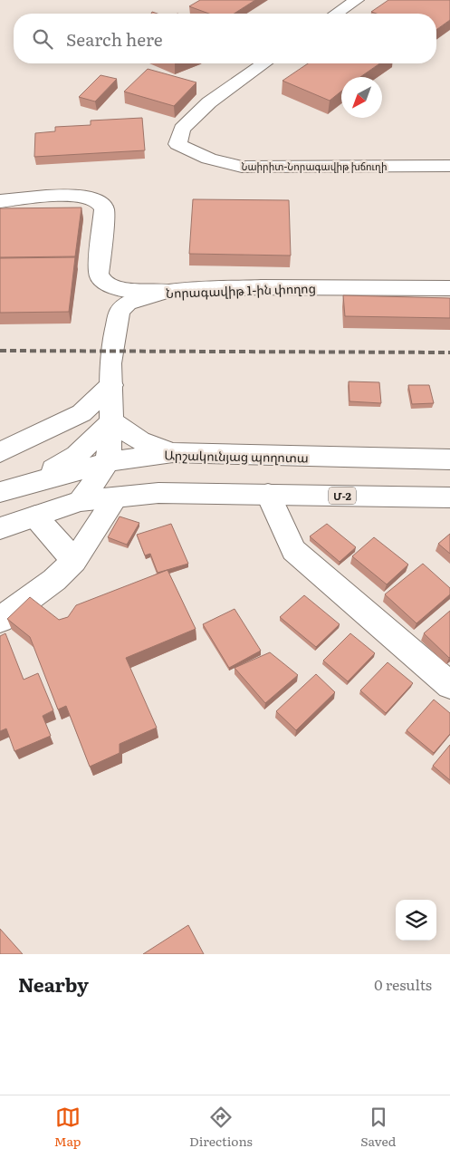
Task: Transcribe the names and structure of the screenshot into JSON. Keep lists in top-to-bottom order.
{
  "streets": {
    "main road": [
      "Նաիրիտ-Նորագավիթ խճուղի",
      "Նորագավիթ 1-ին փողոց",
      "Արշակունյաց պողոտա",
      "Մ-2"
    ]
  },
  "crossings": [
    ["Նորագավիթ 1-ին փողոց", "Արշակունյաց պողոտա"]
  ],
  "north": "bottom left",
  "page": {
    "search": "Search here",
    "heading": ["Nearby", "0 results"],
    "nav": ["Map", "Directions", "Saved"]
  }
}
